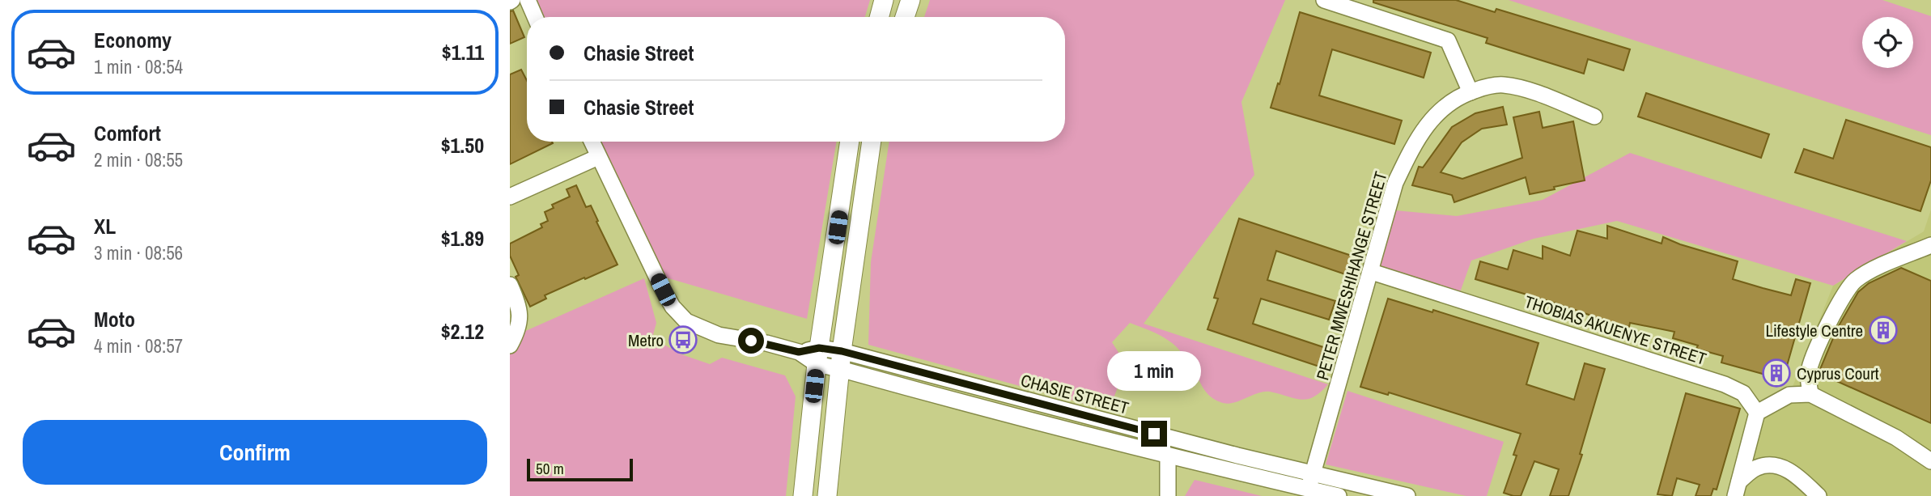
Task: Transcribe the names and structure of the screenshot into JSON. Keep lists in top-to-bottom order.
{
  "streets": {
    "street": ["PETER MWESHIHANGE STREET", "THOBIAS AKUENYE STREET", "CHASIE STREET"]
  },
  "crossings": [
    ["PETER MWESHIHANGE STREET", "THOBIAS AKUENYE STREET"],
    ["PETER MWESHIHANGE STREET", "CHASIE STREET"]
  ],
  "places": {
    "building": ["Lifestyle Centre", "Cyprus Court"],
    "bus stop": ["Metro"]
  },
  "scale_bar": "50 m",
  "page": {
    "list": [
      {
        "name": "Economy",
        "note": "1 min · 08:54",
        "value": "$1.11"
      },
      {
        "name": "Comfort",
        "note": "2 min · 08:55",
        "value": "$1.50"
      },
      {
        "name": "XL",
        "note": "3 min · 08:56",
        "value": "$1.89"
      },
      {
        "name": "Moto",
        "note": "4 min · 08:57",
        "value": "$2.12"
      }
    ],
    "banner": ["Chasie Street", "Chasie Street"],
    "bubble": "1 min",
    "buttons": "Confirm",
    "scale": "50 m"
  }
}
